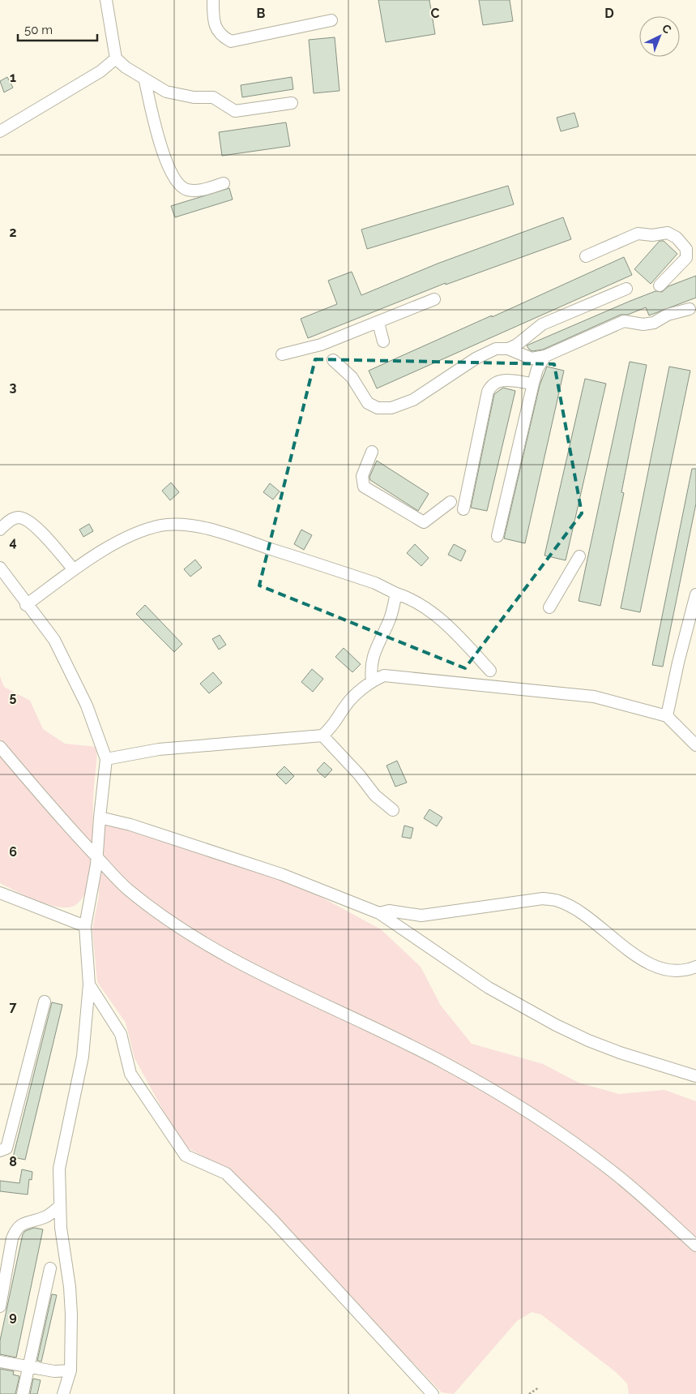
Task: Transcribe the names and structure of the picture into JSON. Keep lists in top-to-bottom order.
{
  "scale_bar": "50 m",
  "north": "top right",
  "grid": {
    "columns": ["B", "C", "D"],
    "rows": [
      "1",
      "2",
      "3",
      "4",
      "5",
      "6",
      "7",
      "8",
      "9"
    ]
  }
}
